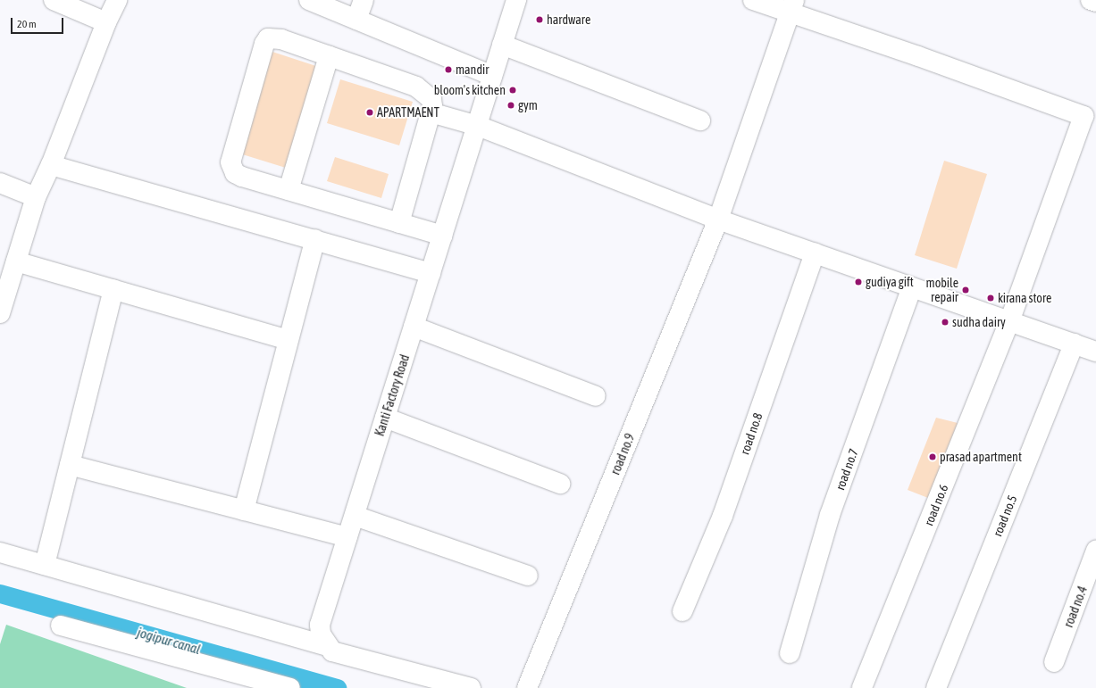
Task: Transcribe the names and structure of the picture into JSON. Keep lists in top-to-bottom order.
{
  "streets": {
    "street": [
      "Kanti Factory Road",
      "road no.8",
      "road no.9",
      "road no.7",
      "road no.6",
      "road no.5",
      "road no.4"
    ]
  },
  "crossings": [
    ["road no.9", "road no.6"]
  ],
  "water": ["jogipur canal"],
  "places": [
    "hardware",
    "mandir",
    "bloom's kitchen",
    "gym",
    "APARTMAENT",
    "gudiya gift",
    "mobile repair",
    "kirana store",
    "sudha dairy",
    "prasad apartment"
  ],
  "scale_bar": "20 m"
}
